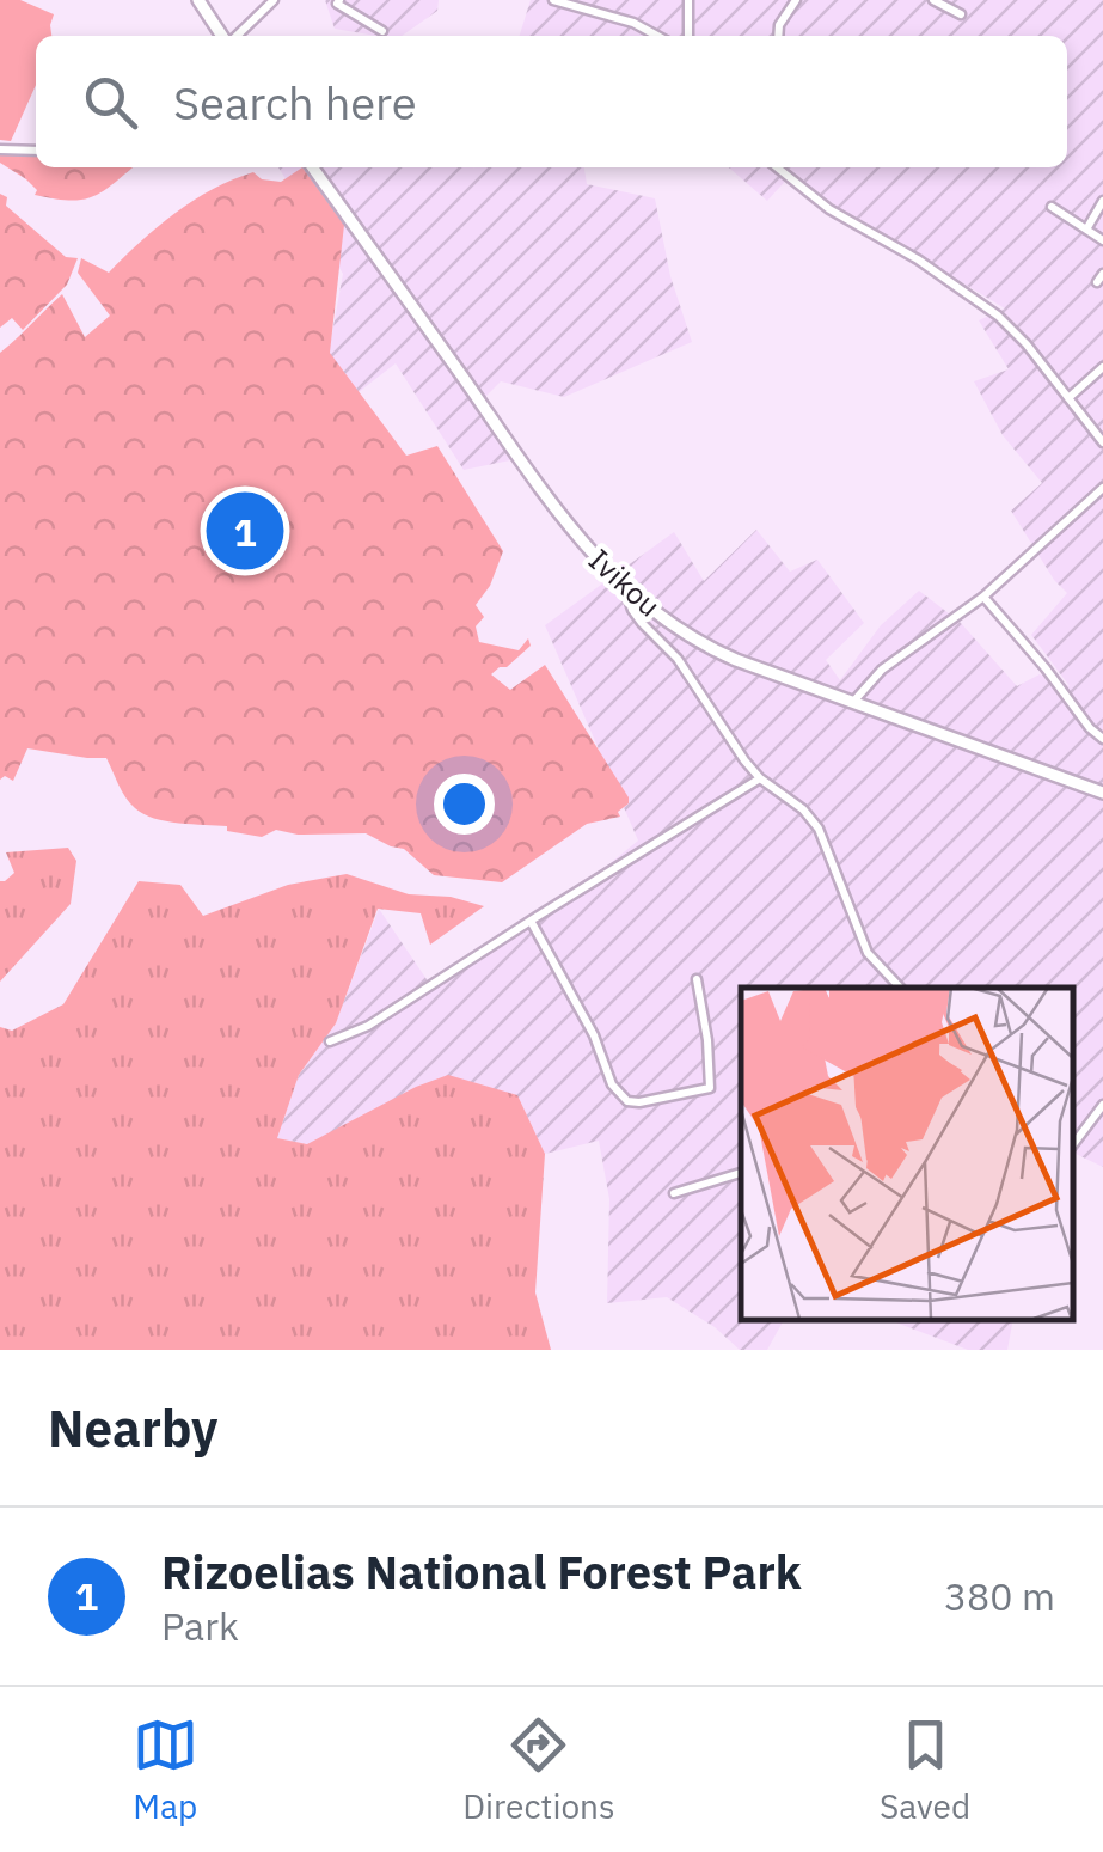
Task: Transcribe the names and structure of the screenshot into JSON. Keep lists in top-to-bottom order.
{
  "streets": {
    "street": ["Ivikou"]
  },
  "page": {
    "search": "Search here",
    "pins": "1",
    "heading": "Nearby",
    "list": [
      {
        "mark": "1",
        "name": "Rizoelias National Forest Park",
        "note": "Park",
        "value": "380 m"
      }
    ],
    "nav": ["Map", "Directions", "Saved"]
  }
}
